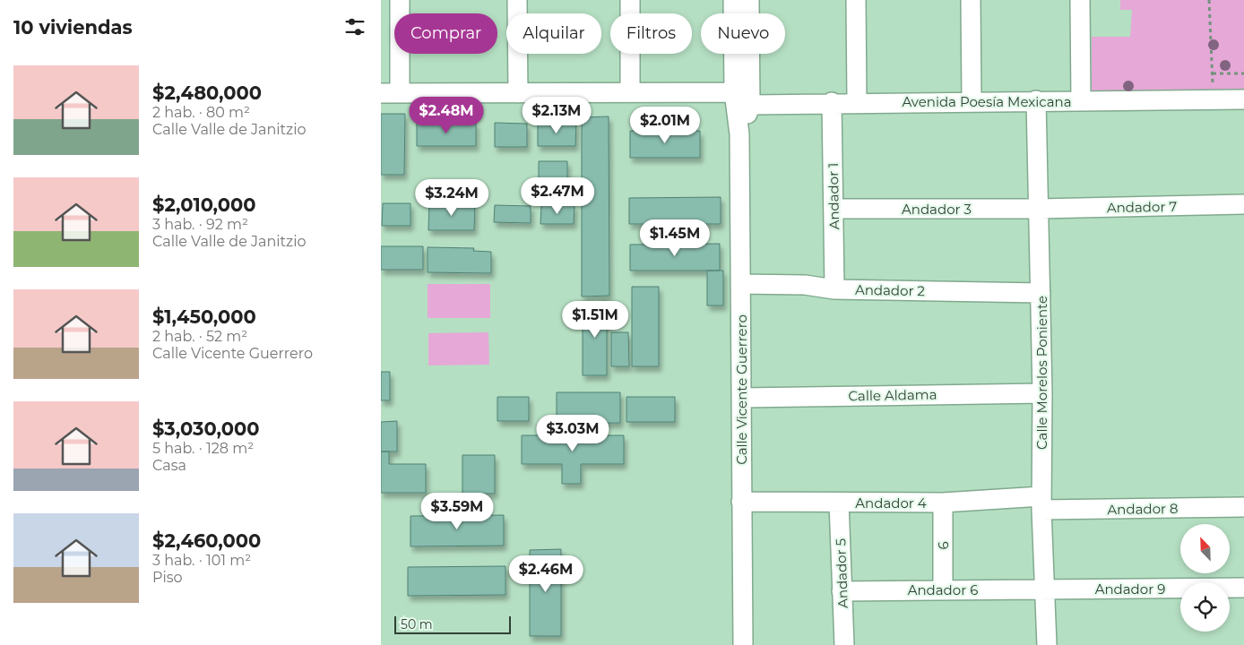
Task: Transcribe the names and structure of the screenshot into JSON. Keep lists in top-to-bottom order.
{
  "streets": {
    "street": [
      "Avenida Poesía Mexicana",
      "Andador 1",
      "Andador 7",
      "Andador 3",
      "Andador 2",
      "Calle Morelos Poniente",
      "Calle Vicente Guerrero",
      "Calle Aldama",
      "Andador 4",
      "Andador 8",
      "6",
      "Andador 5",
      "Andador 9",
      "Andador 6"
    ]
  },
  "crossings": [
    ["Avenida Poesía Mexicana", "Andador 1"],
    ["Avenida Poesía Mexicana", "Calle Morelos Poniente"],
    ["Avenida Poesía Mexicana", "Calle Vicente Guerrero"],
    ["Andador 1", "Andador 3"],
    ["Andador 1", "Andador 2"],
    ["Andador 7", "Andador 3"],
    ["Andador 7", "Calle Morelos Poniente"],
    ["Andador 3", "Calle Morelos Poniente"],
    ["Andador 2", "Calle Morelos Poniente"],
    ["Andador 2", "Calle Vicente Guerrero"],
    ["Calle Morelos Poniente", "Calle Aldama"],
    ["Calle Morelos Poniente", "Andador 4"],
    ["Calle Morelos Poniente", "Andador 8"],
    ["Calle Morelos Poniente", "Andador 9"],
    ["Calle Morelos Poniente", "Andador 6"],
    ["Calle Vicente Guerrero", "Calle Aldama"],
    ["Calle Vicente Guerrero", "Andador 4"],
    ["Andador 4", "Andador 8"],
    ["Andador 4", "6"],
    ["Andador 4", "Andador 5"],
    ["6", "Andador 6"],
    ["Andador 5", "Andador 6"],
    ["Andador 9", "Andador 6"]
  ],
  "scale_bar": "50 m",
  "north": "top left",
  "page": {
    "heading": "10 viviendas",
    "chip": [
      "Comprar",
      "Alquilar",
      "Filtros",
      "Nuevo"
    ],
    "list": [
      {
        "name": "$2,480,000",
        "note": "2 hab. · 80 m² · Calle Valle de Janitzio"
      },
      {
        "name": "$2,010,000",
        "note": "3 hab. · 92 m² · Calle Valle de Janitzio"
      },
      {
        "name": "$1,450,000",
        "note": "2 hab. · 52 m² · Calle Vicente Guerrero"
      },
      {
        "name": "$3,030,000",
        "note": "5 hab. · 128 m² · Casa"
      },
      {
        "name": "$2,460,000",
        "note": "3 hab. · 101 m² · Piso"
      }
    ],
    "price": [
      "$2.48M",
      "$2.13M",
      "$2.01M",
      "$2.47M",
      "$3.24M",
      "$1.45M",
      "$1.51M",
      "$3.03M",
      "$3.59M",
      "$2.46M"
    ],
    "scale": "50 m"
  }
}
